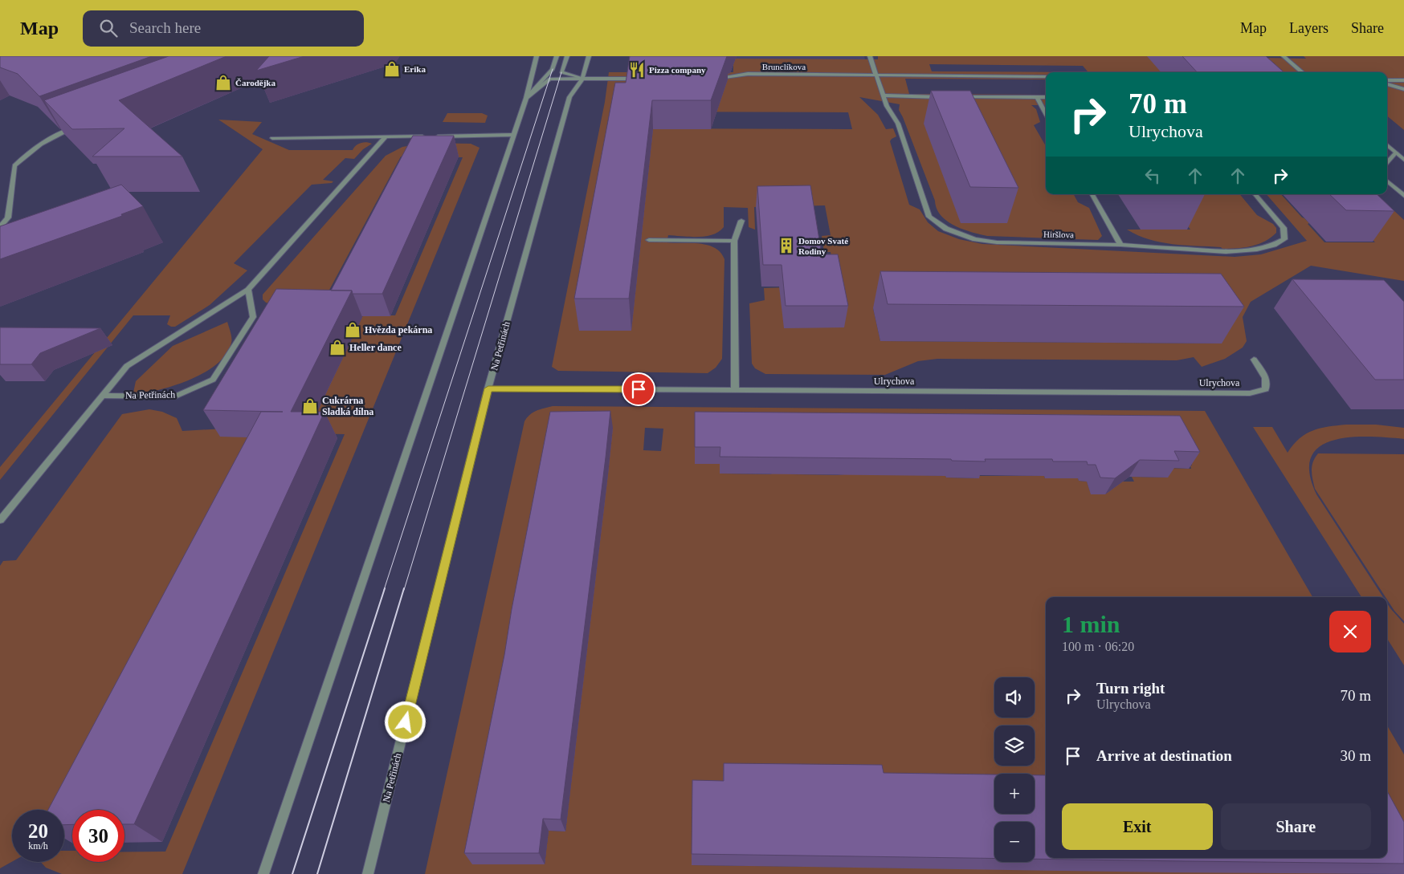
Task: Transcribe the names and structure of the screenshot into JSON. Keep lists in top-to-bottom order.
{
  "streets": {
    "street": [
      "Brunclíkova",
      "Hiršlova",
      "Na Petřinách",
      "Ulrychova"
    ]
  },
  "crossings": [
    ["Brunclíkova", "Hiršlova"],
    ["Na Petřinách", "Ulrychova"]
  ],
  "places": {
    "shop": [
      "Erika",
      "Čarodějka",
      "Hvězda pekárna",
      "Heller dance",
      "Cukrárna Sladká dílna"
    ],
    "restaurant": ["Pizza company"],
    "building": ["Domov Svaté Rodiny"]
  },
  "page": {
    "header": "Map",
    "search": "Search here",
    "nav": ["Map", "Layers", "Share"],
    "turn": ["70 m", "Ulrychova"],
    "heading": ["1 min", "100 m · 06:20"],
    "list": [
      {
        "name": "Turn right",
        "note": "Ulrychova",
        "value": "70 m"
      },
      {
        "name": "Arrive at destination",
        "value": "30 m"
      }
    ],
    "map_buttons": ["+", "−"],
    "buttons": ["Exit", "Share"],
    "speed": "20 km/h",
    "limit": "30"
  }
}
